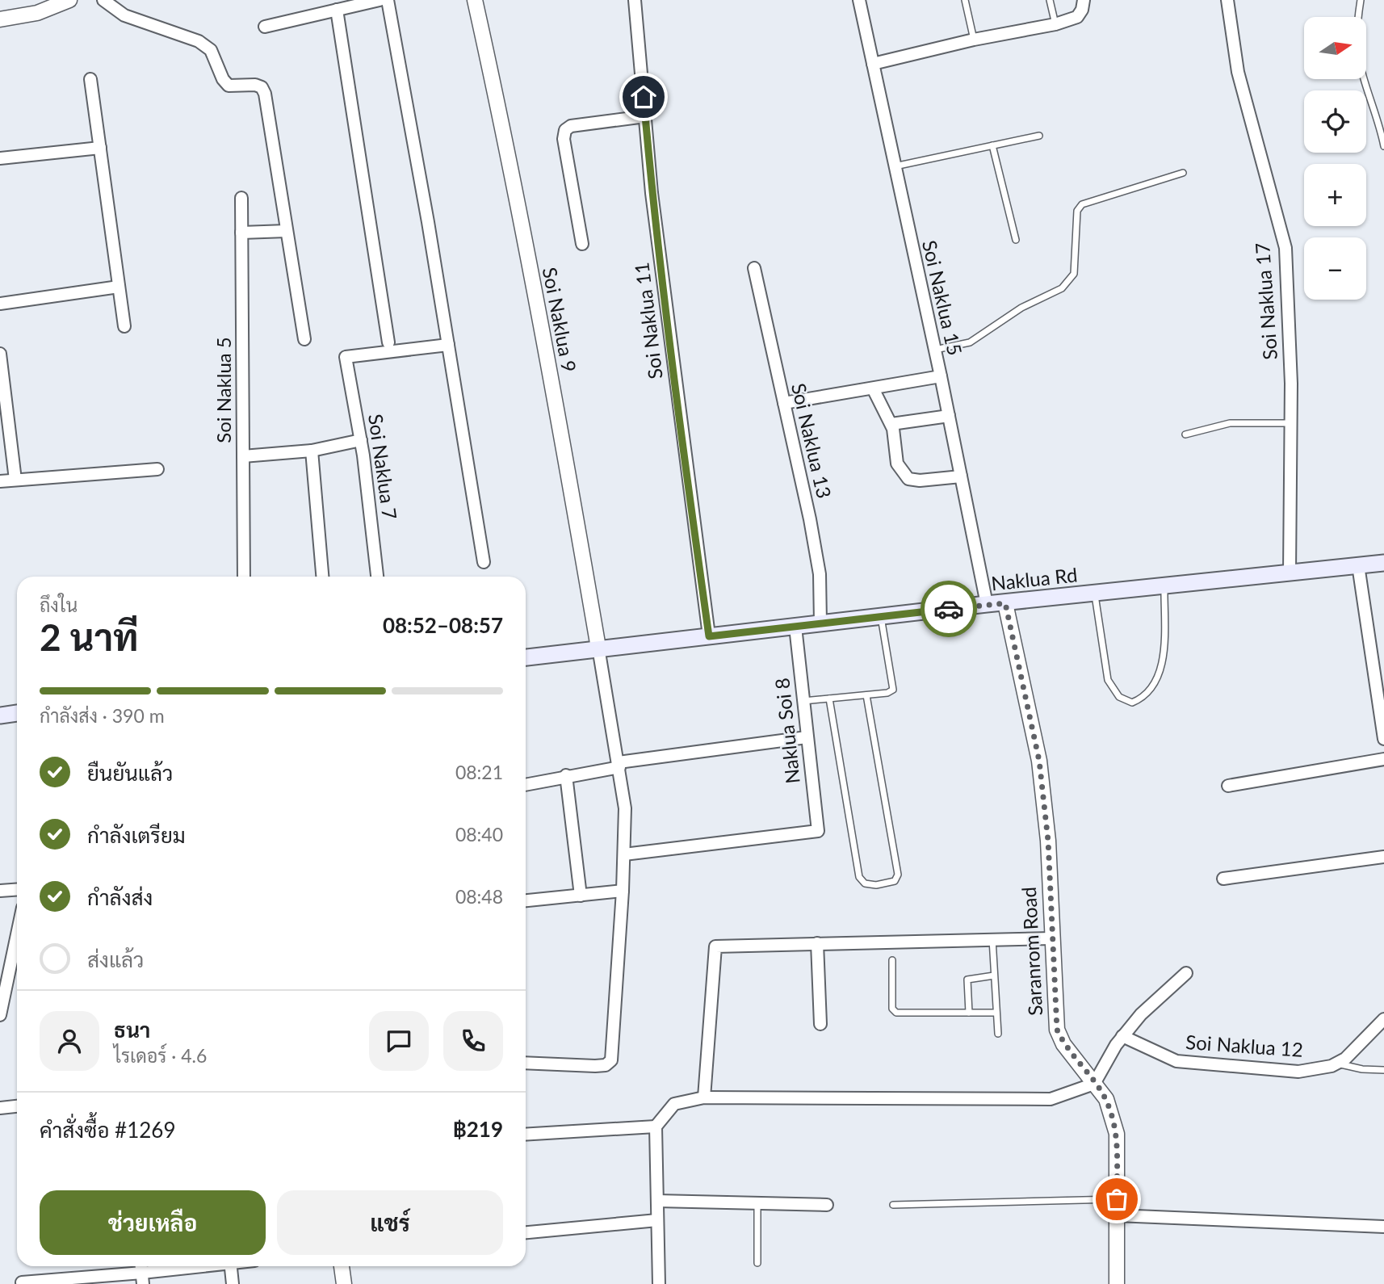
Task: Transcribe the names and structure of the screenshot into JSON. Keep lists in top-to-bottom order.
{
  "streets": {
    "main road": ["Naklua Rd"],
    "street": [
      "Soi Naklua 15",
      "Soi Naklua 17",
      "Soi Naklua 9",
      "Soi Naklua 11",
      "Soi Naklua 5",
      "Soi Naklua 13",
      "Soi Naklua 7",
      "Naklua Soi 8",
      "Saranrom Road",
      "Soi Naklua 12"
    ]
  },
  "crossings": [
    ["Soi Naklua 15", "Naklua Rd"],
    ["Soi Naklua 17", "Naklua Rd"],
    ["Soi Naklua 9", "Naklua Rd"],
    ["Soi Naklua 11", "Naklua Rd"],
    ["Soi Naklua 13", "Naklua Rd"],
    ["Naklua Rd", "Naklua Soi 8"],
    ["Naklua Rd", "Saranrom Road"]
  ],
  "north": "right",
  "page": {
    "map_buttons": ["+", "−"],
    "heading": ["2 นาที", "ถึงใน", "08:52–08:57"],
    "panel": [
      "ธนา",
      "ไรเดอร์ · 4.6",
      "คำสั่งซื้อ #1269",
      "฿219"
    ],
    "bar": "กำลังส่ง · 390 m",
    "list": [
      ["ยืนยันแล้ว", "08:21"],
      ["กำลังเตรียม", "08:40"],
      ["กำลังส่ง", "08:48"],
      "ส่งแล้ว"
    ],
    "buttons": ["ช่วยเหลือ", "แชร์"]
  }
}
